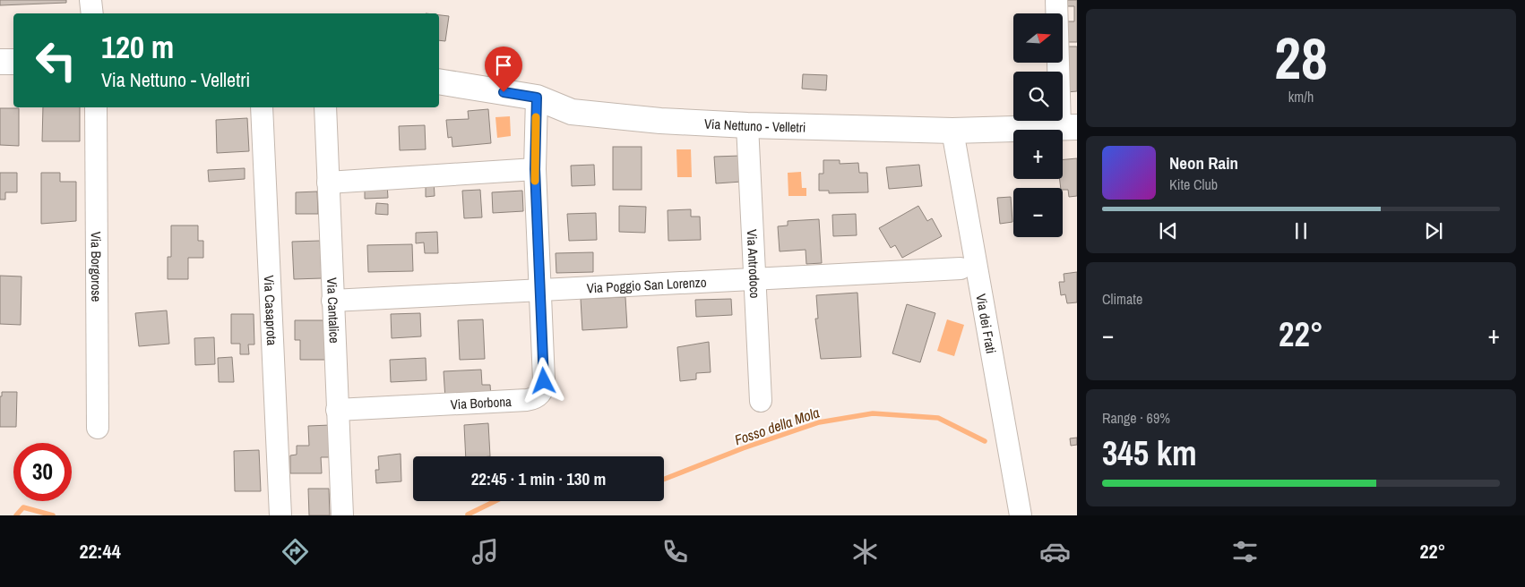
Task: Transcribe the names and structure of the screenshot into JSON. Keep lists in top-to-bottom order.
{
  "streets": {
    "main road": ["Via Nettuno - Velletri"],
    "street": [
      "Via Antrodoco",
      "Via Borgorose",
      "Via Poggio San Lorenzo",
      "Via Casaprota",
      "Via Cantalice",
      "Via dei Frati",
      "Via Borbona"
    ]
  },
  "crossings": [
    ["Via Nettuno - Velletri", "Via Antrodoco"],
    ["Via Nettuno - Velletri", "Via dei Frati"],
    ["Via Nettuno - Velletri", "Via Borbona"],
    ["Via Antrodoco", "Via Poggio San Lorenzo"],
    ["Via Poggio San Lorenzo", "Via Cantalice"],
    ["Via Poggio San Lorenzo", "Via Borbona"],
    ["Via Cantalice", "Via Borbona"]
  ],
  "water": ["Fosso della Mola"],
  "north": "right",
  "page": {
    "tile": [
      ["28", "km/h"],
      "Climate",
      ["Range · 69%", "345 km"]
    ],
    "map_buttons": ["+", "−"],
    "turn": ["120 m", "Via Nettuno - Velletri"],
    "song": ["Neon Rain", "Kite Club"],
    "heat": ["−", "22°", "+"],
    "limit": "30",
    "trip": "22:45 · 1 min · 130 m",
    "tabs": ["22:44", "22°"]
  }
}
